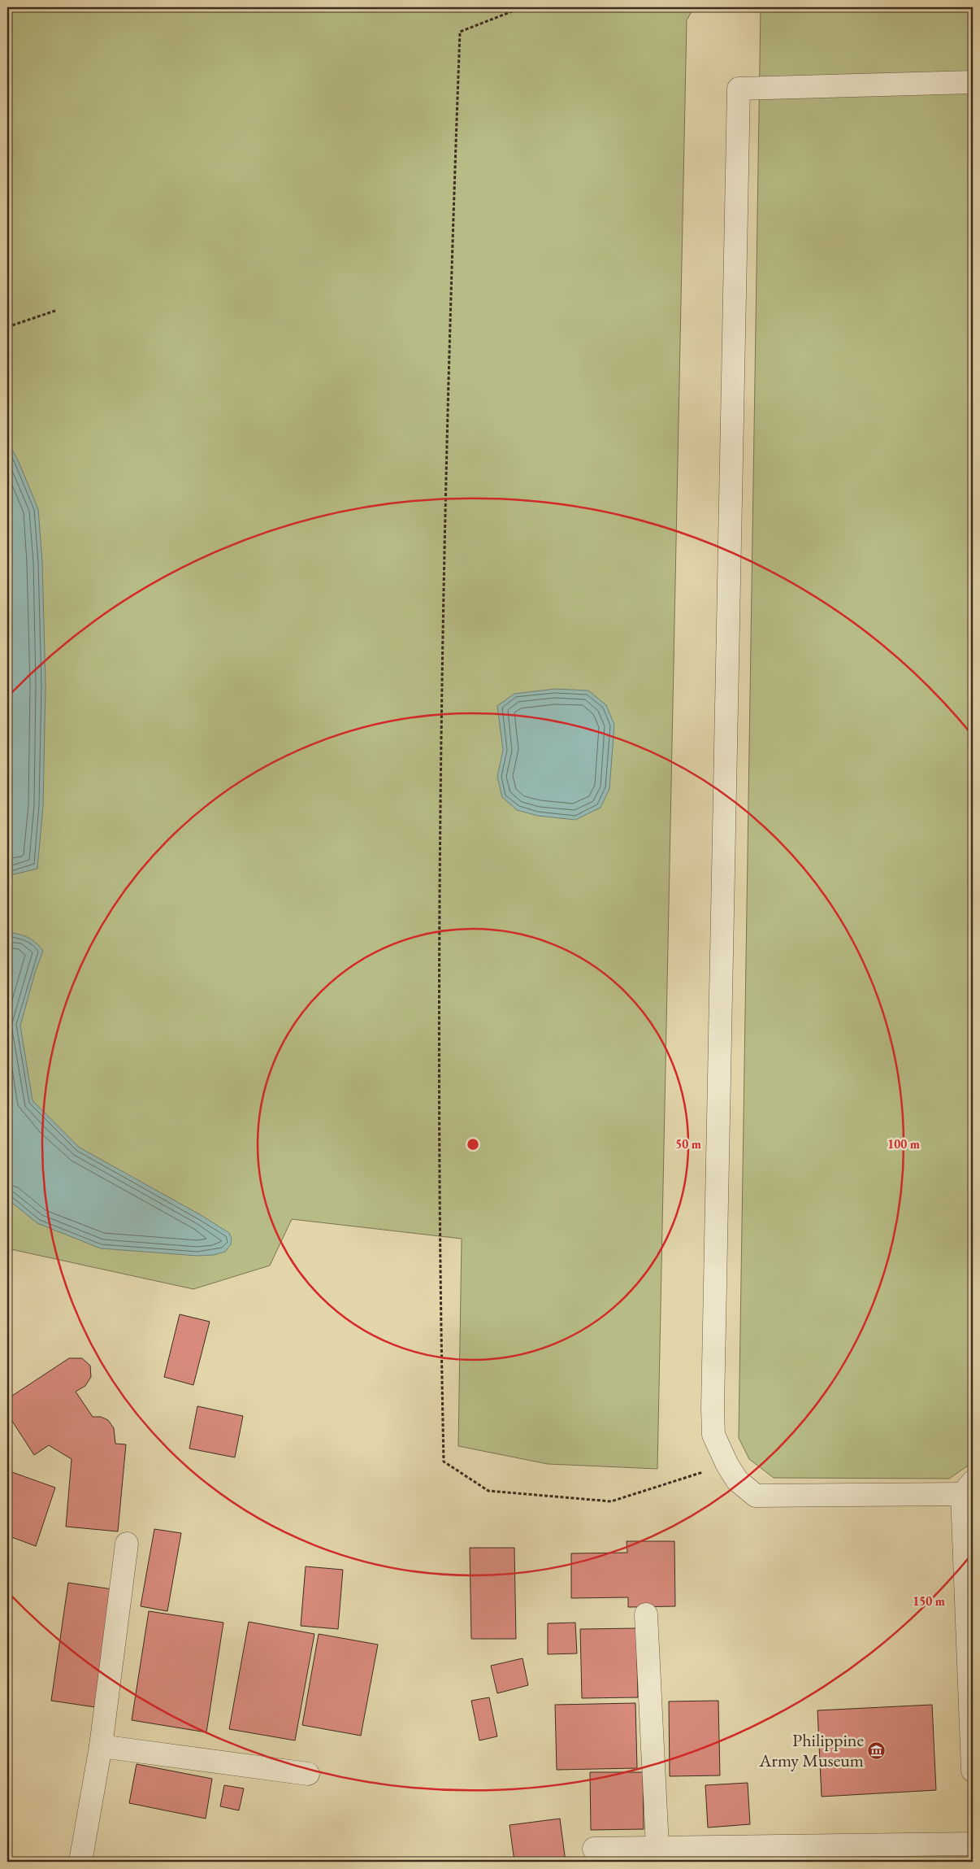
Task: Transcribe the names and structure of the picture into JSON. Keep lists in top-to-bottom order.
{
  "places": {
    "museum": ["Philippine Army Museum"]
  },
  "rings": ["50 m", "100 m", "150 m"]
}
